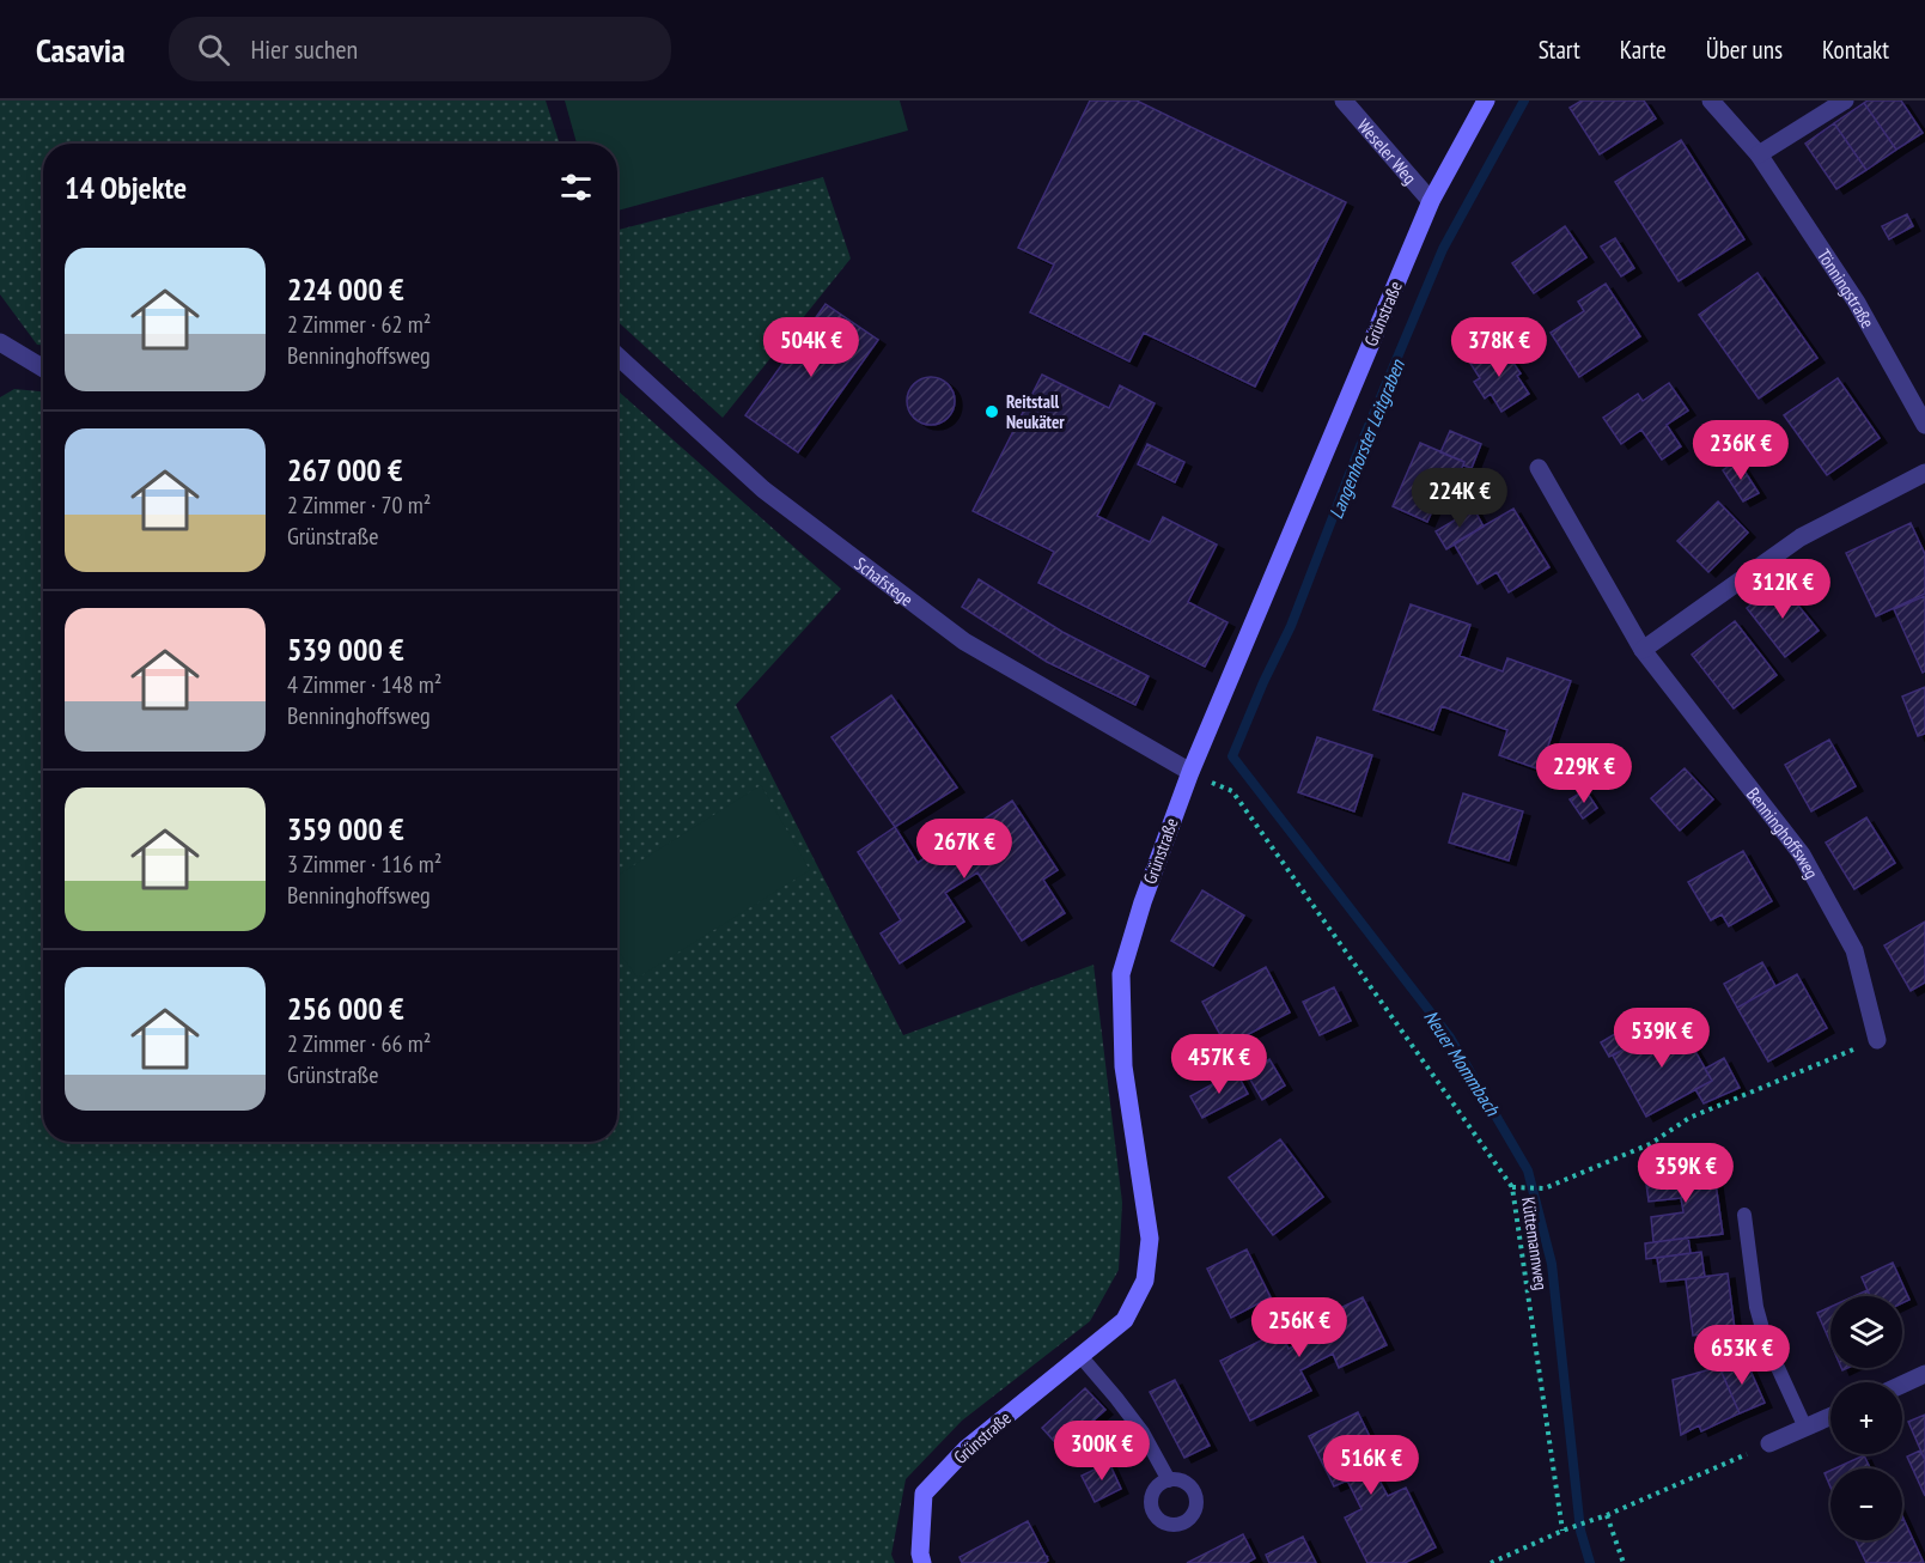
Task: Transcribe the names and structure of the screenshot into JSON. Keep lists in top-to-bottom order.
{
  "streets": {
    "street": [
      "Weseler Weg",
      "Tönningstraße",
      "Grünstraße",
      "Schafstege",
      "Benninghoffsweg"
    ],
    "path": ["Küttemannweg"]
  },
  "crossings": [
    ["Weseler Weg", "Grünstraße"],
    ["Grünstraße", "Schafstege"],
    ["Grünstraße", "Küttemannweg"],
    ["Schafstege", "Küttemannweg"]
  ],
  "water": ["Langenhorster Leitgraben", "Neuer Mommbach"],
  "places": ["Reitstall Neukäter"],
  "page": {
    "header": "Casavia",
    "search": "Hier suchen",
    "nav": [
      "Start",
      "Karte",
      "Über uns",
      "Kontakt"
    ],
    "heading": "14 Objekte",
    "list": [
      {
        "name": "224 000 €",
        "note": "2 Zimmer · 62 m² · Benninghoffsweg"
      },
      {
        "name": "267 000 €",
        "note": "2 Zimmer · 70 m² · Grünstraße"
      },
      {
        "name": "539 000 €",
        "note": "4 Zimmer · 148 m² · Benninghoffsweg"
      },
      {
        "name": "359 000 €",
        "note": "3 Zimmer · 116 m² · Benninghoffsweg"
      },
      {
        "name": "256 000 €",
        "note": "2 Zimmer · 66 m² · Grünstraße"
      }
    ],
    "price": [
      "504K €",
      "378K €",
      "236K €",
      "224K €",
      "312K €",
      "229K €",
      "267K €",
      "539K €",
      "457K €",
      "359K €",
      "256K €",
      "653K €",
      "300K €",
      "516K €"
    ],
    "map_buttons": ["+", "−"]
  }
}
